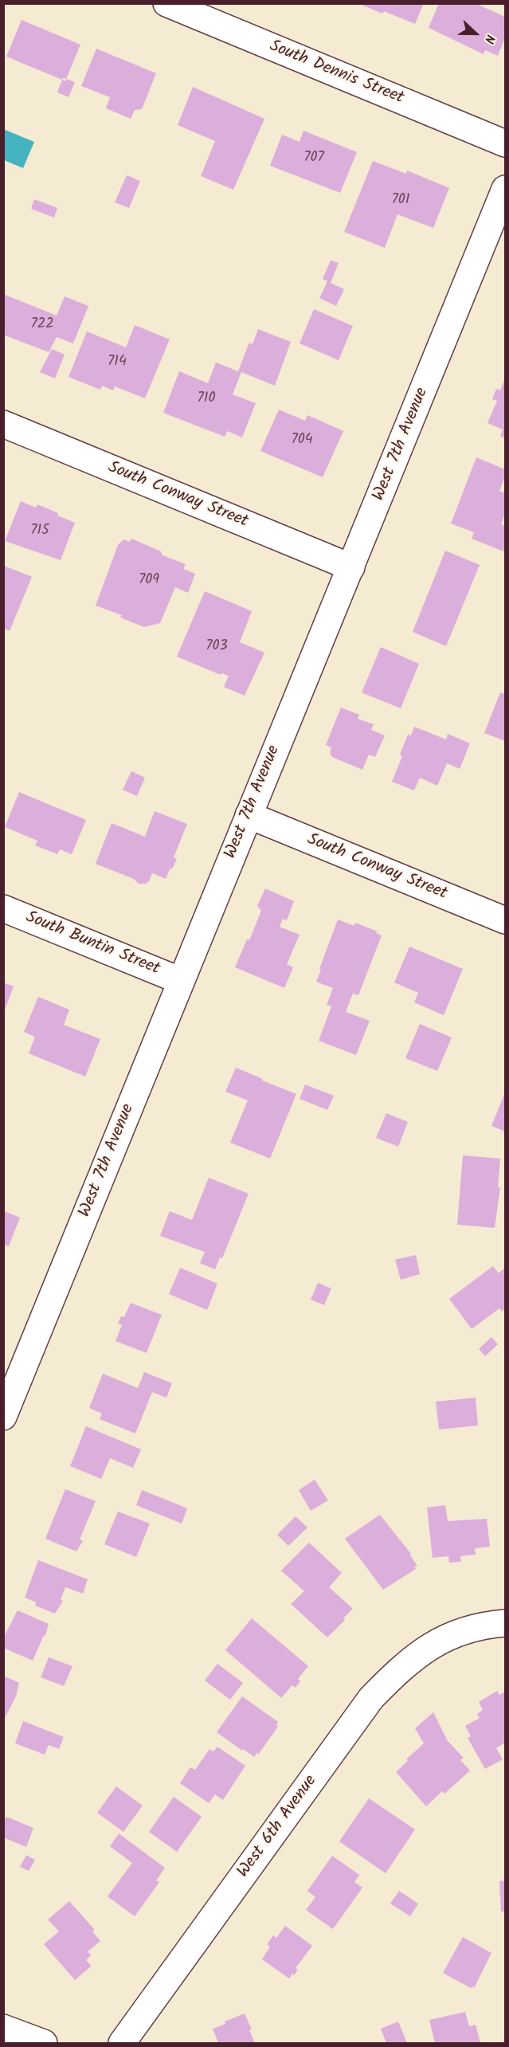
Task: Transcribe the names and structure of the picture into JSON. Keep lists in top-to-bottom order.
{
  "streets": {
    "street": [
      "South Dennis Street",
      "West 7th Avenue",
      "South Conway Street",
      "South Buntin Street",
      "West 6th Avenue"
    ]
  },
  "crossings": [
    ["West 7th Avenue", "South Conway Street"],
    ["West 7th Avenue", "South Buntin Street"]
  ],
  "house_numbers": [
    "707",
    "701",
    "722",
    "714",
    "710",
    "704",
    "715",
    "709",
    "703"
  ],
  "north": "right"
}
